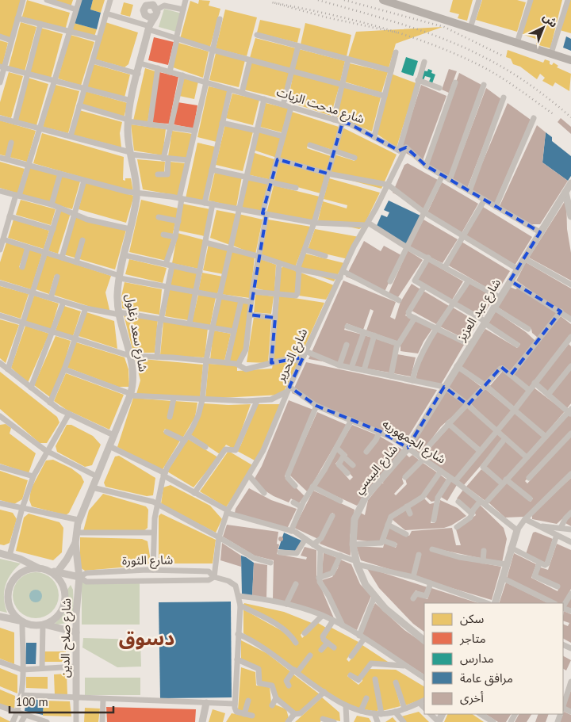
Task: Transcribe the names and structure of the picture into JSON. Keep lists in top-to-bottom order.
{
  "streets": {
    "street": [
      "شارع مدحت الزيات",
      "شارع عبد العزيز",
      "شارع سعد زغلول",
      "شارع التحرير",
      "شارع الجمهوريه",
      "شارع البيسي",
      "شارع الثورة",
      "شارع صلاح الدين"
    ]
  },
  "crossings": [
    ["شارع مدحت الزيات", "شارع سعد زغلول"],
    ["شارع عبد العزيز", "شارع الجمهوريه"],
    ["شارع عبد العزيز", "شارع البيسي"],
    ["شارع سعد زغلول", "شارع الثورة"],
    ["شارع سعد زغلول", "شارع صلاح الدين"],
    ["شارع التحرير", "شارع الجمهوريه"],
    ["شارع التحرير", "شارع الثورة"],
    ["شارع الجمهوريه", "شارع البيسي"],
    ["شارع الثورة", "شارع صلاح الدين"]
  ],
  "districts": ["دسوق"],
  "legend": [
    "سكن",
    "متاجر",
    "مدارس",
    "مرافق عامة",
    "أخرى"
  ],
  "scale_bar": "100 m",
  "north": "top right"
}
